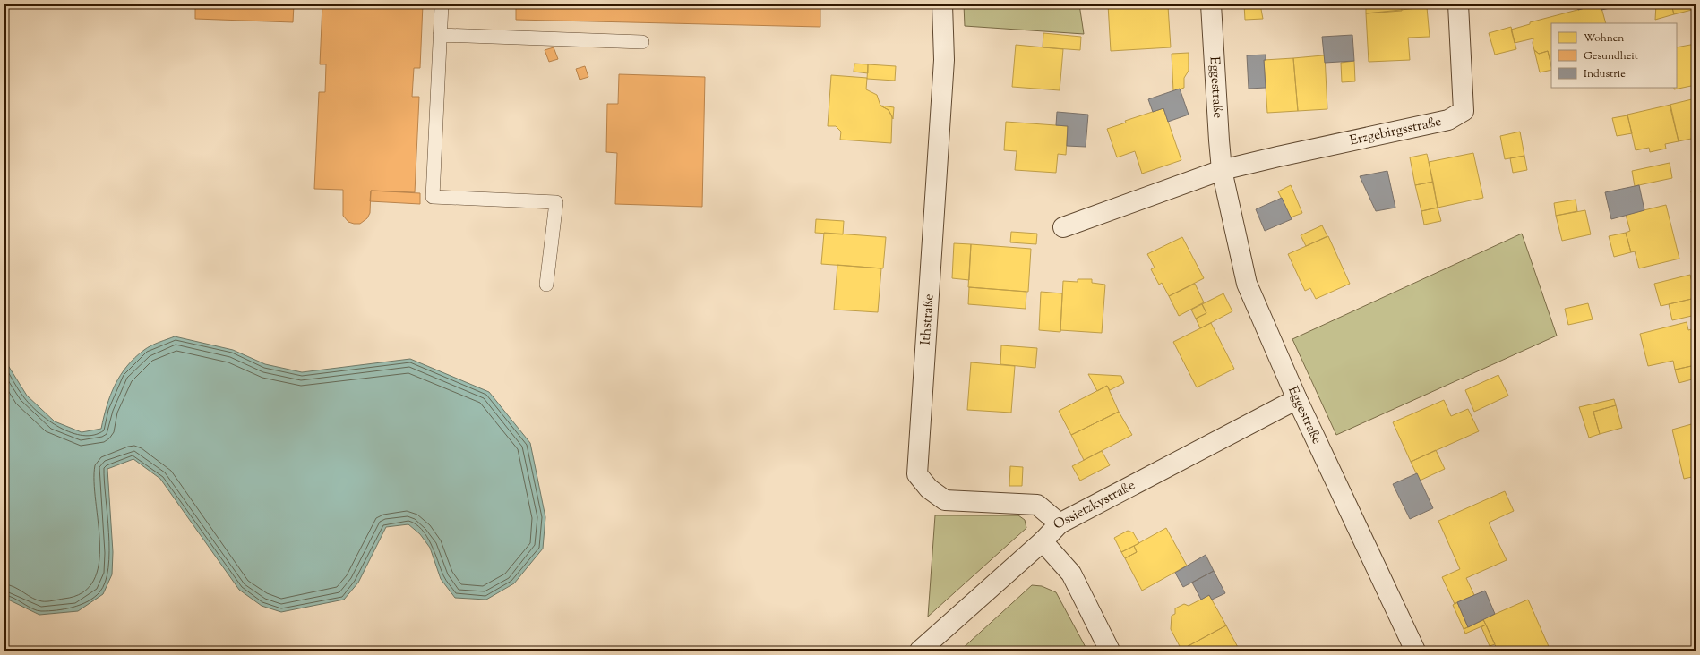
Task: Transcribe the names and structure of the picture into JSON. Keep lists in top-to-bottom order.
{
  "streets": {
    "street": [
      "Eggestraße",
      "Erzgebirgsstraße",
      "Ithstraße",
      "Ossietzkystraße"
    ]
  },
  "crossings": [
    ["Eggestraße", "Erzgebirgsstraße"],
    ["Eggestraße", "Ossietzkystraße"],
    ["Ithstraße", "Ossietzkystraße"]
  ],
  "legend": ["Wohnen", "Gesundheit", "Industrie"]
}
